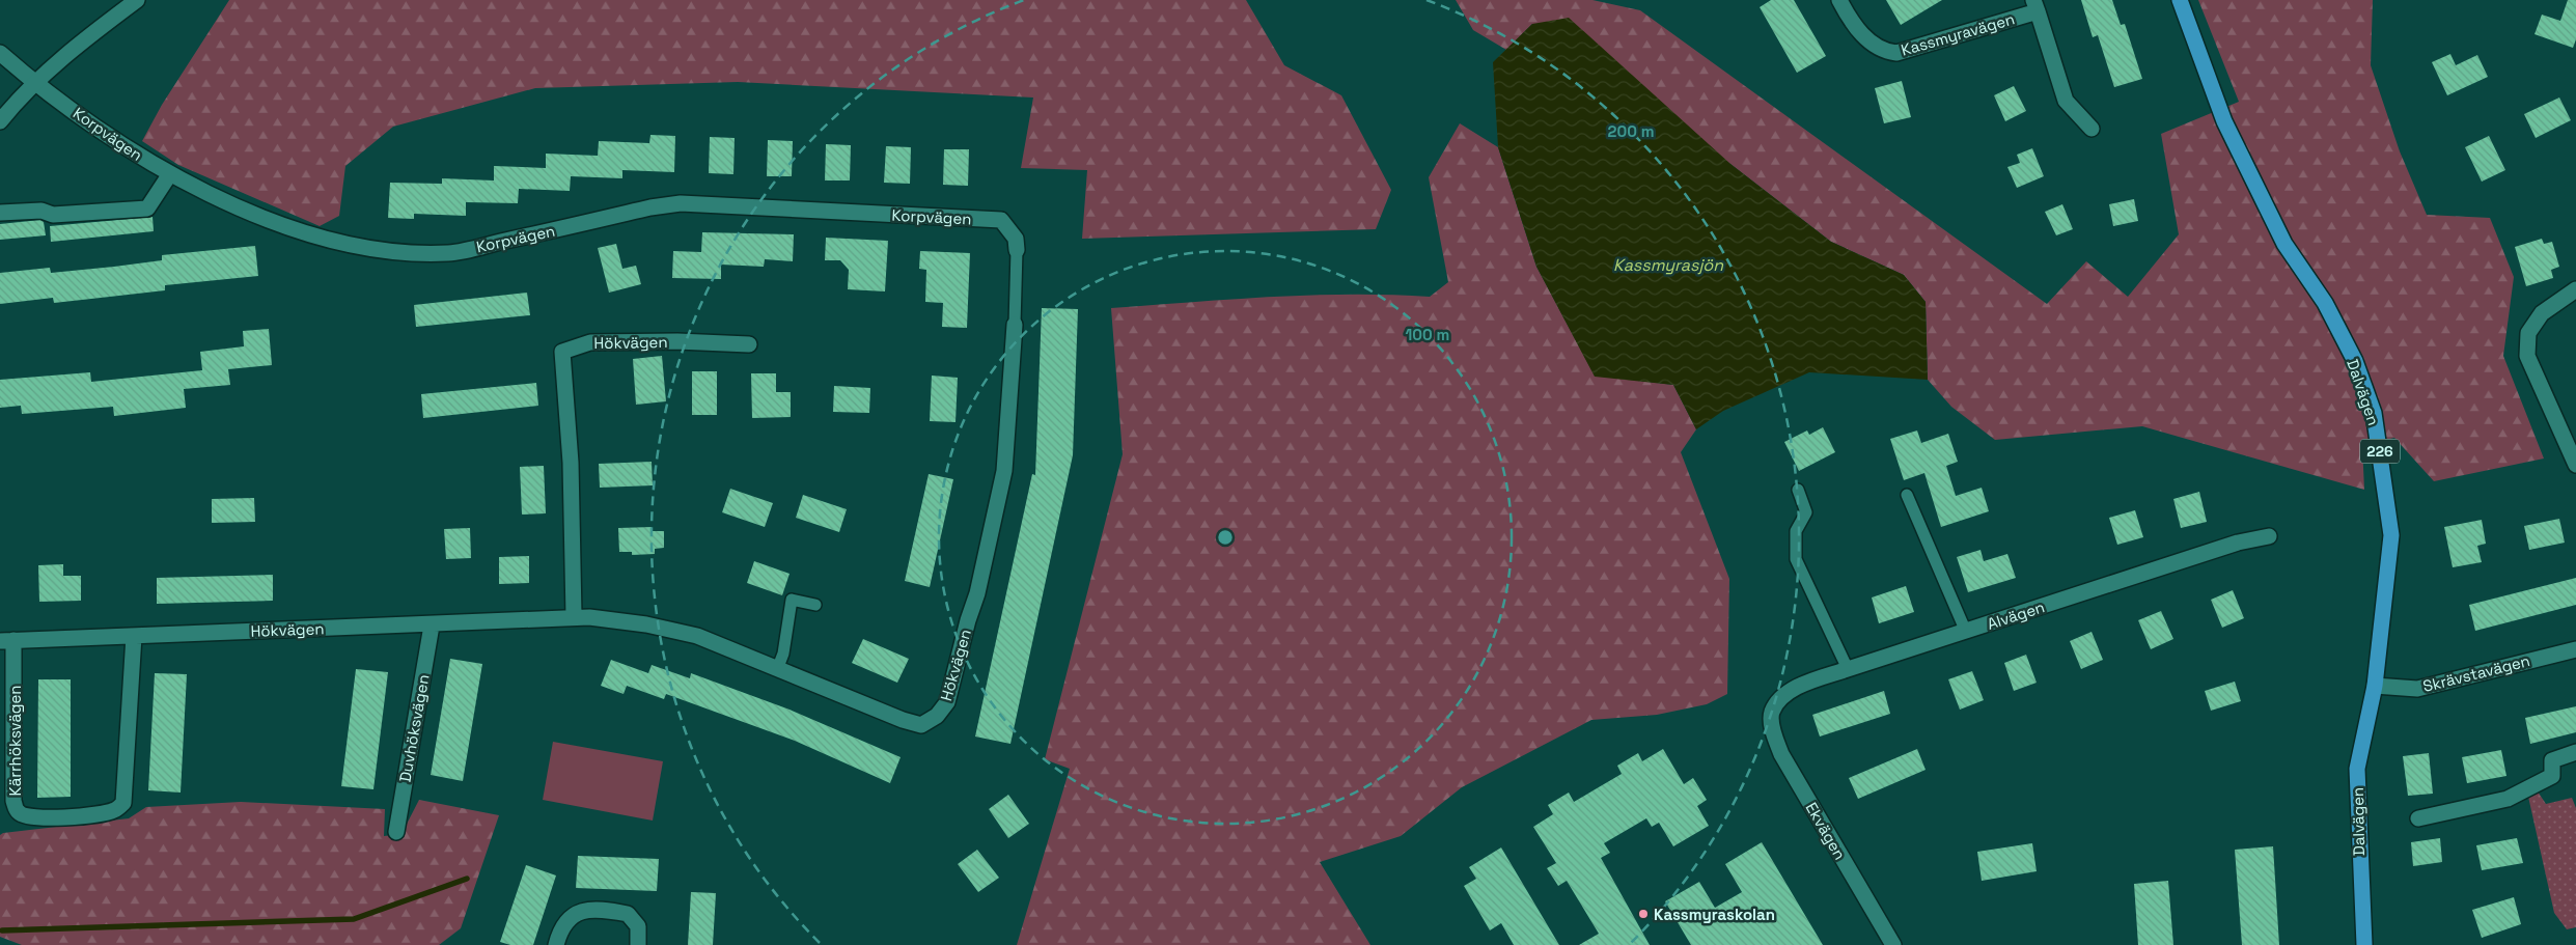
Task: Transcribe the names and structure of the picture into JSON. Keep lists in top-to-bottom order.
{
  "streets": {
    "main road": ["Dalvägen", "226"],
    "street": [
      "Kassmyravägen",
      "Korpvägen",
      "Hökvägen",
      "Alvägen",
      "Skrävstavägen",
      "Duvhöksvägen",
      "Kärrhöksvägen",
      "Ekvägen"
    ]
  },
  "crossings": [
    ["Hökvägen", "Duvhöksvägen"],
    ["Hökvägen", "Kärrhöksvägen"],
    ["Dalvägen", "Skrävstavägen"],
    ["Alvägen", "Ekvägen"]
  ],
  "water": ["Kassmyrasjön"],
  "places": ["Kassmyraskolan"],
  "rings": ["200 m", "100 m"]
}
